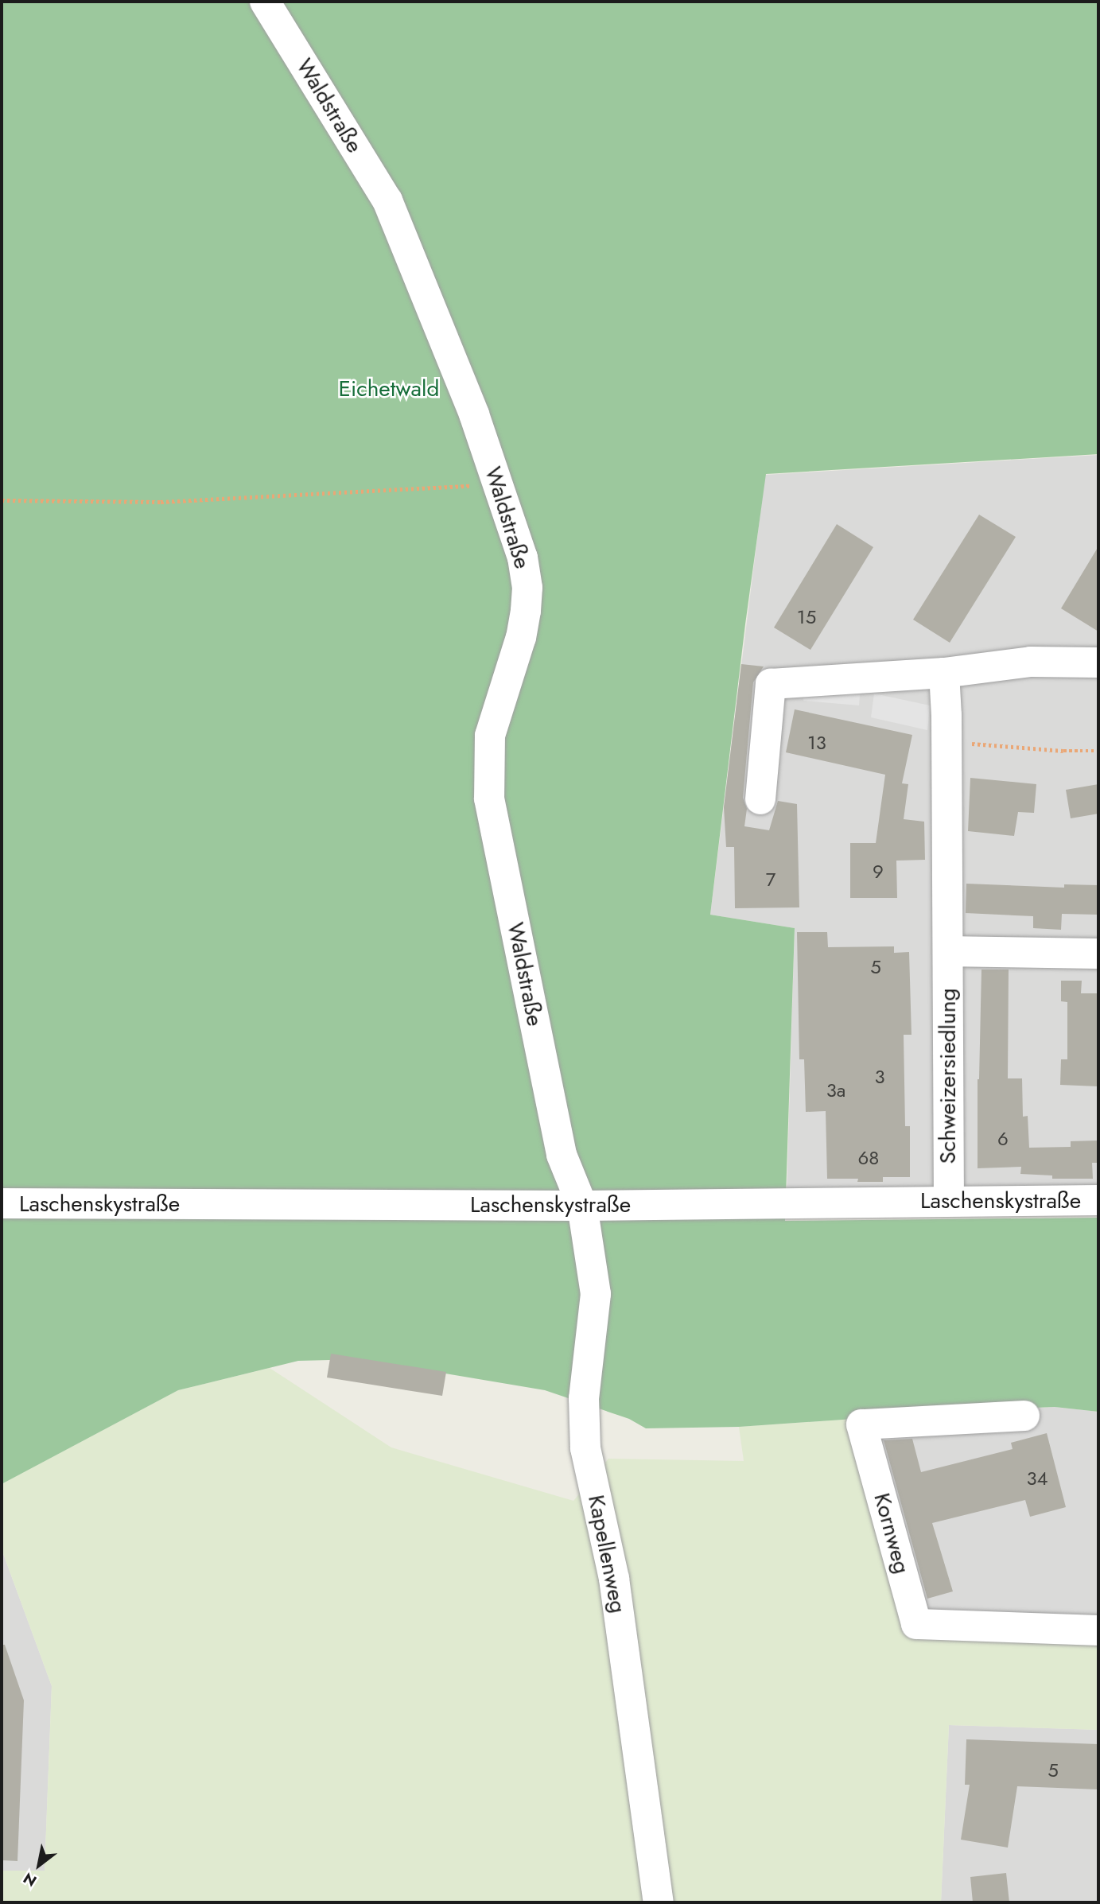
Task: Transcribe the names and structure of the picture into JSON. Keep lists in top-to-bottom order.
{
  "streets": {
    "street": [
      "Waldstraße",
      "Schweizersiedlung",
      "Laschenskystraße",
      "Kornweg",
      "Kapellenweg"
    ]
  },
  "crossings": [
    ["Waldstraße", "Laschenskystraße"],
    ["Waldstraße", "Kapellenweg"],
    ["Schweizersiedlung", "Laschenskystraße"],
    ["Laschenskystraße", "Kapellenweg"]
  ],
  "parks": ["Eichetwald"],
  "house_numbers": [
    "15",
    "13",
    "9",
    "7",
    "5",
    "3",
    "3a",
    "6",
    "68",
    "34",
    "5"
  ],
  "north": "bottom left"
}
